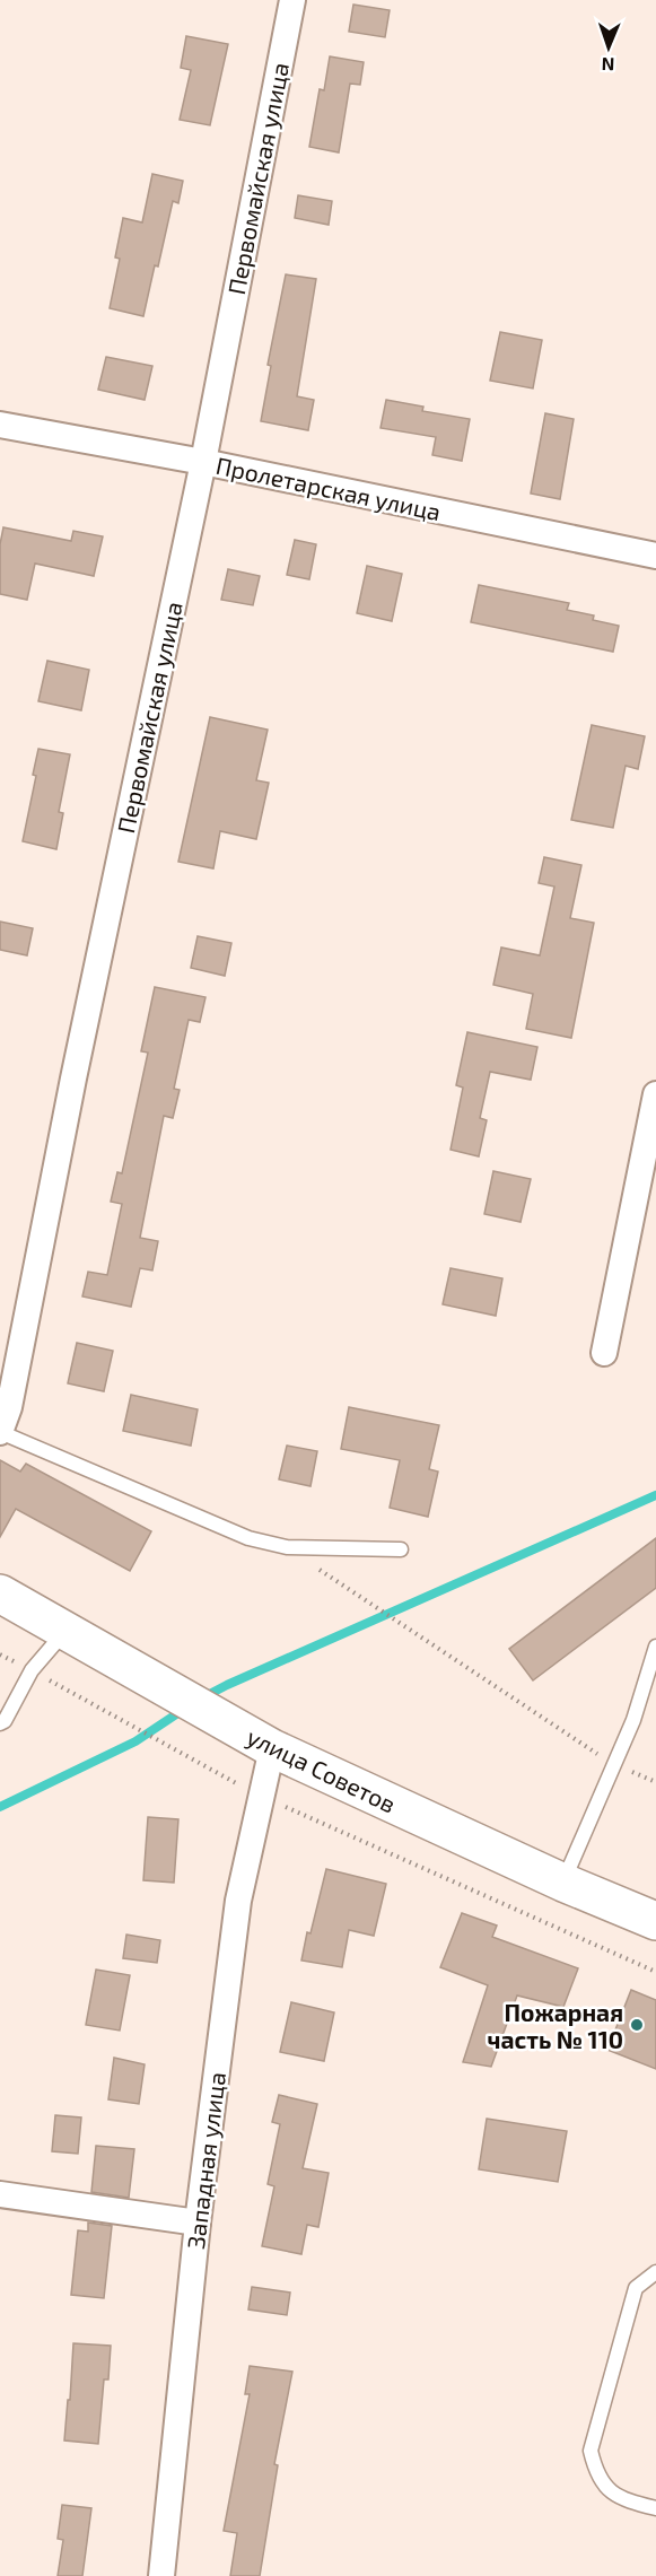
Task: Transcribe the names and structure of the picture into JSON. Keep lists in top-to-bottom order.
{
  "streets": {
    "main road": ["улица Советов"],
    "street": ["Первомайская улица", "Пролетарская улица", "Западная улица"]
  },
  "crossings": [
    ["Первомайская улица", "Пролетарская улица"],
    ["улица Советов", "Западная улица"]
  ],
  "places": ["Пожарная часть № 110"],
  "north": "bottom"
}
